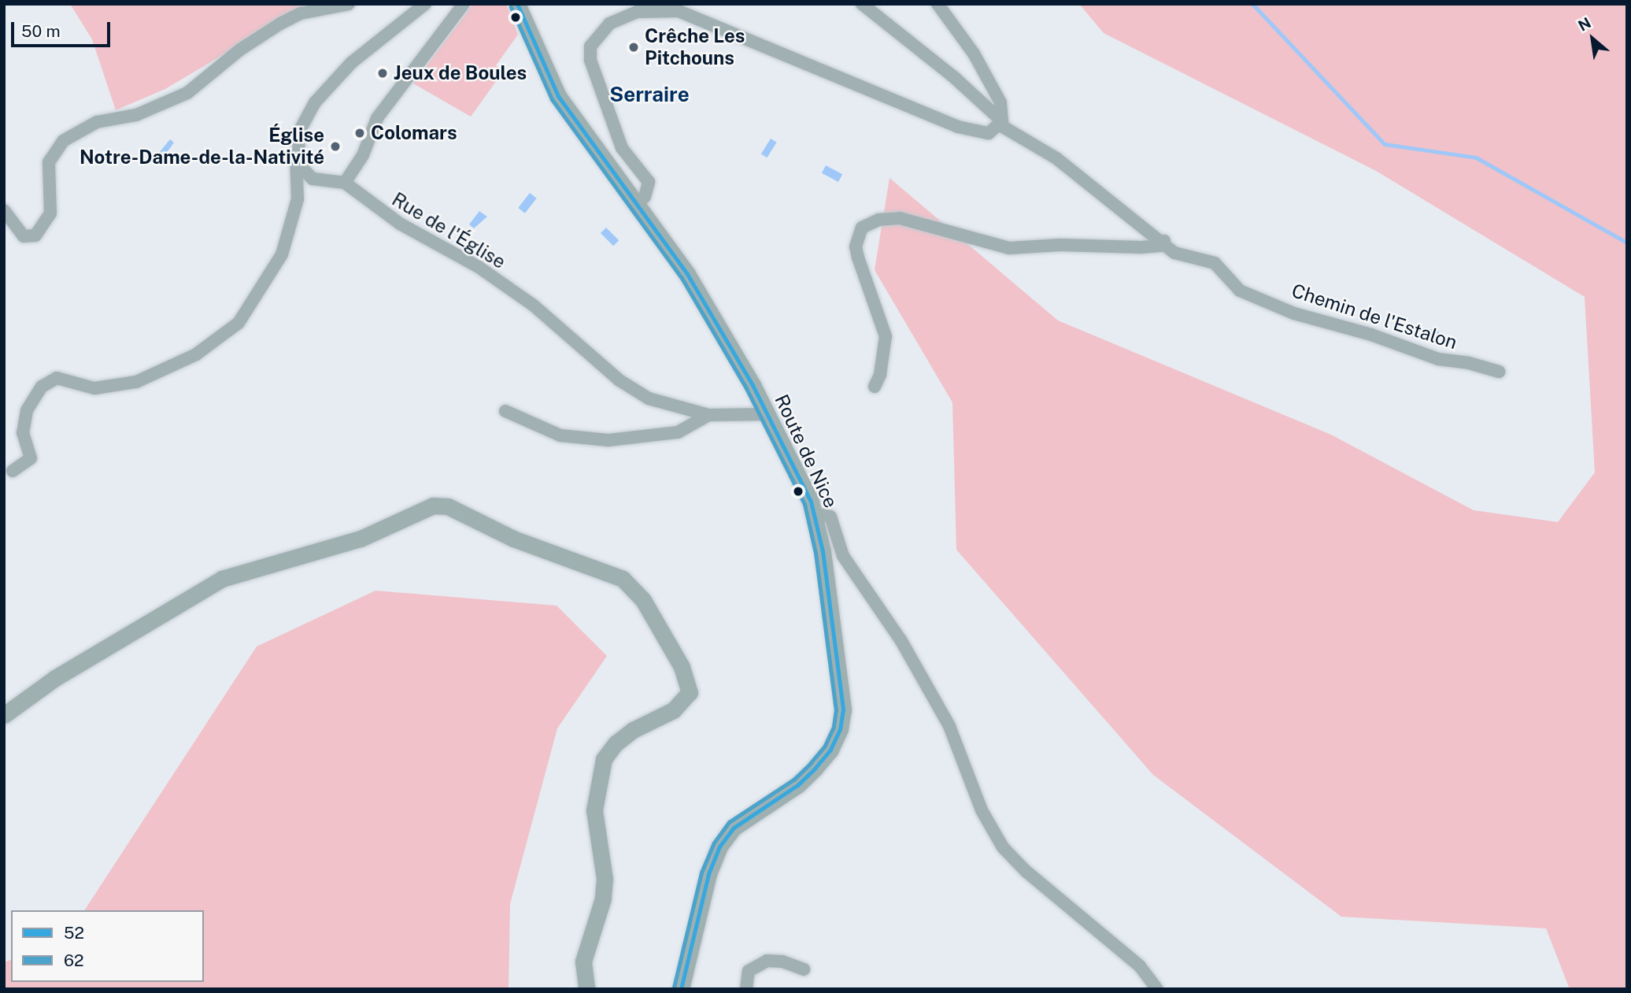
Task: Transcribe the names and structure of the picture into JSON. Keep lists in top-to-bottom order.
{
  "streets": {
    "street": ["Rue de l'Église", "Chemin de l'Estalon", "Route de Nice"]
  },
  "crossings": [
    ["Rue de l'Église", "Route de Nice"]
  ],
  "districts": ["Serraire"],
  "places": [
    "Crêche Les Pitchouns",
    "Jeux de Boules",
    "Colomars",
    "Église Notre-Dame-de-la-Nativité"
  ],
  "lines": ["transit line 52", "transit line 62"],
  "legend": ["52", "62"],
  "scale_bar": "50 m",
  "north": "top left"
}
